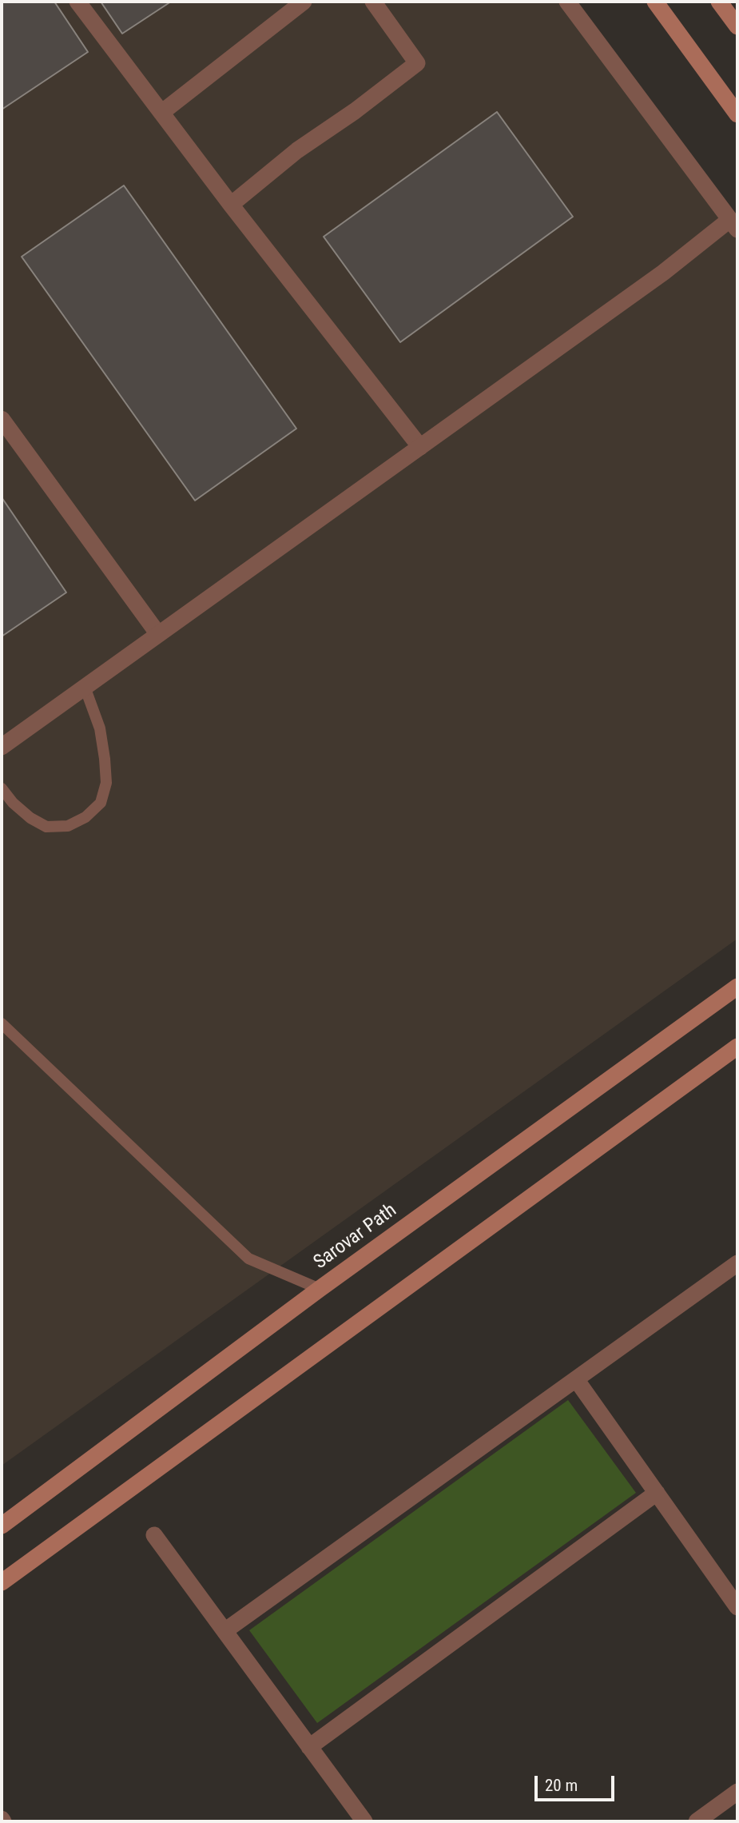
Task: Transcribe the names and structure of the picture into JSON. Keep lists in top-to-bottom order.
{
  "streets": {
    "main road": ["Sarovar Path"]
  },
  "scale_bar": "20 m"
}
